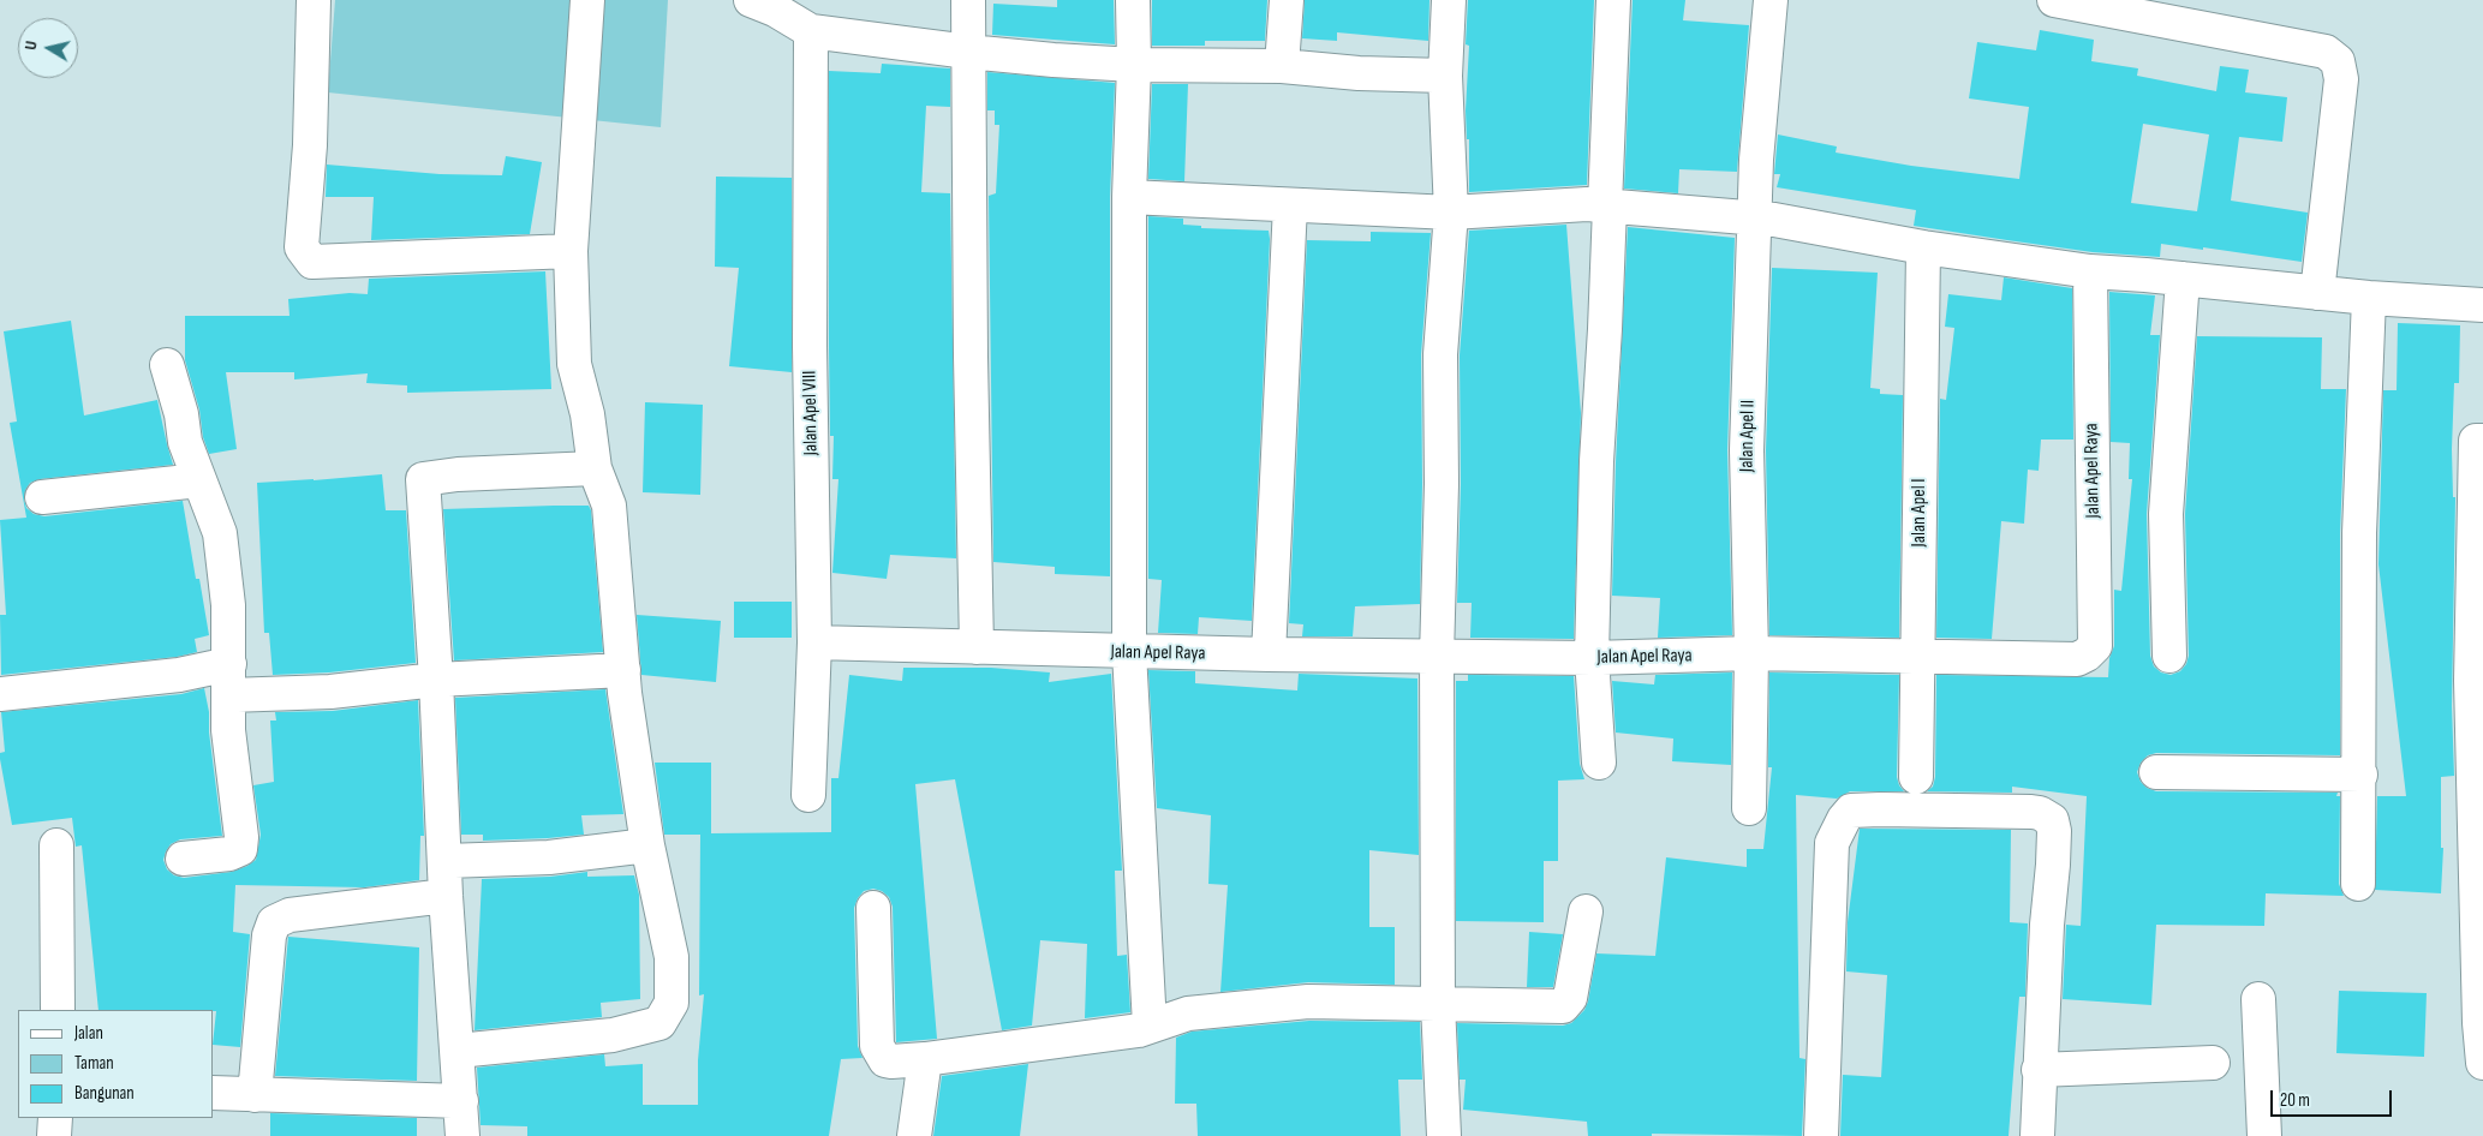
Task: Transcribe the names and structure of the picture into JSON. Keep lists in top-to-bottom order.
{
  "streets": {
    "street": [
      "Jalan Apel VIII",
      "Jalan Apel II",
      "Jalan Apel Raya",
      "Jalan Apel I"
    ]
  },
  "crossings": [
    ["Jalan Apel VIII", "Jalan Apel Raya"],
    ["Jalan Apel II", "Jalan Apel Raya"],
    ["Jalan Apel Raya", "Jalan Apel I"]
  ],
  "legend": ["Jalan", "Taman", "Bangunan"],
  "scale_bar": "20 m",
  "north": "left"
}
